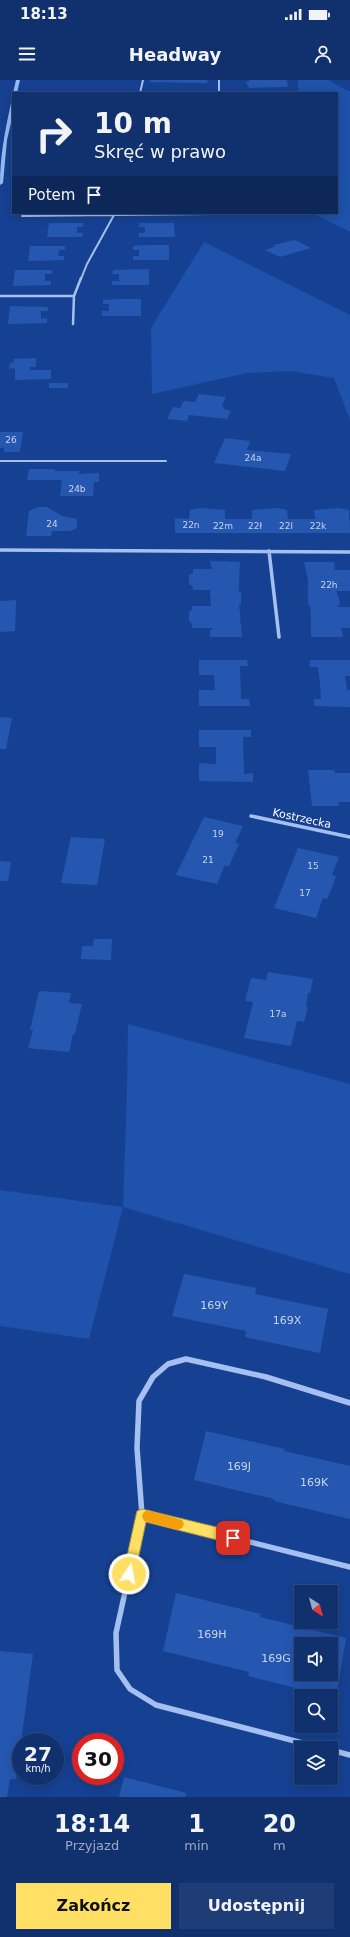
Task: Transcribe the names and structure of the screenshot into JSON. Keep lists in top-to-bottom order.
{
  "streets": {
    "street": ["Kostrzecka"]
  },
  "house_numbers": [
    "26",
    "24a",
    "24b",
    "24",
    "22n",
    "22m",
    "22ł",
    "22l",
    "22k",
    "22h",
    "19",
    "21",
    "15",
    "17",
    "17a",
    "169Y",
    "169X",
    "169J",
    "169K",
    "169H",
    "169G"
  ],
  "north": "bottom right",
  "page": {
    "status": "18:13",
    "header": "Headway",
    "turn": ["10 m", "Skręć w prawo"],
    "then": "Potem",
    "speed": "27 km/h",
    "limit": "30",
    "eta": [
      "18:14",
      "Przyjazd",
      "1",
      "min",
      "20",
      "m"
    ],
    "buttons": ["Zakończ", "Udostępnij"]
  }
}
